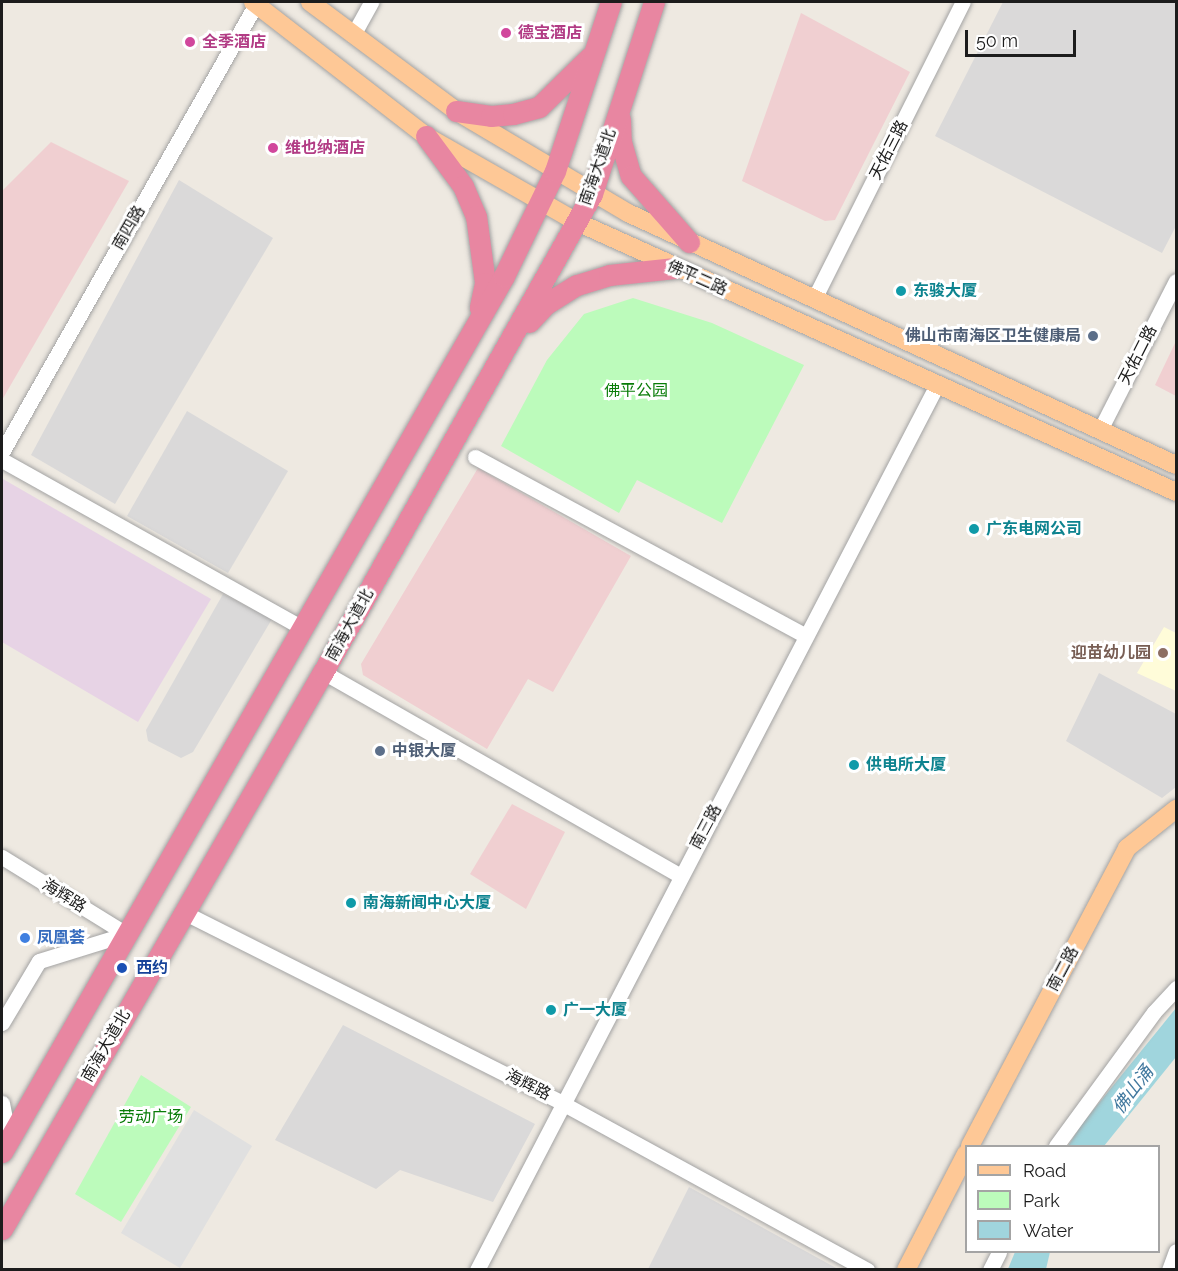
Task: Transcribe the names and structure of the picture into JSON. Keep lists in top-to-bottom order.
{
  "streets": {
    "highway": ["南海大道北"],
    "main road": ["佛平二路", "南二路"],
    "street": [
      "天佑三路",
      "南四路",
      "天佑二路",
      "南三路",
      "海辉路"
    ]
  },
  "crossings": [
    ["天佑三路", "佛平二路"],
    ["南海大道北", "佛平二路"],
    ["南海大道北", "海辉路"],
    ["南四路", "佛平二路"],
    ["佛平二路", "天佑二路"],
    ["佛平二路", "南三路"],
    ["南三路", "海辉路"]
  ],
  "water": ["佛山涌"],
  "parks": ["佛平公园", "劳动广场"],
  "places": [
    "德宝酒店",
    "全季酒店",
    "维也纳酒店",
    "东骏大厦",
    "佛山市南海区卫生健康局",
    "广东电网公司",
    "迎苗幼儿园",
    "中银大厦",
    "供电所大厦",
    "南海新闻中心大厦",
    "凤凰荟",
    "西约",
    "广一大厦"
  ],
  "legend": ["Road", "Park", "Water"],
  "scale_bar": "50 m"
}
